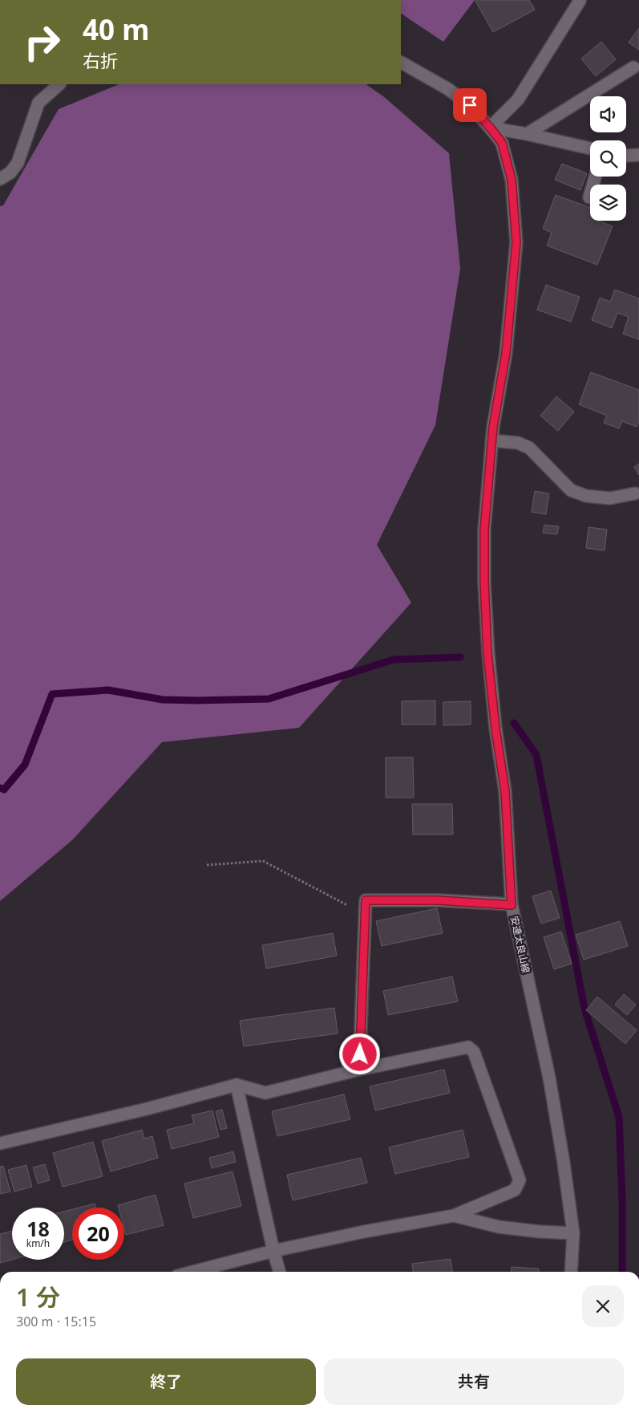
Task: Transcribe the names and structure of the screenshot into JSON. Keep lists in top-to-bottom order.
{
  "streets": {
    "street": ["安達太良山線"]
  },
  "page": {
    "turn": ["40 m", "右折"],
    "speed": "18 km/h",
    "limit": "20",
    "heading": ["1 分", "300 m · 15:15"],
    "buttons": ["終了", "共有"]
  }
}
